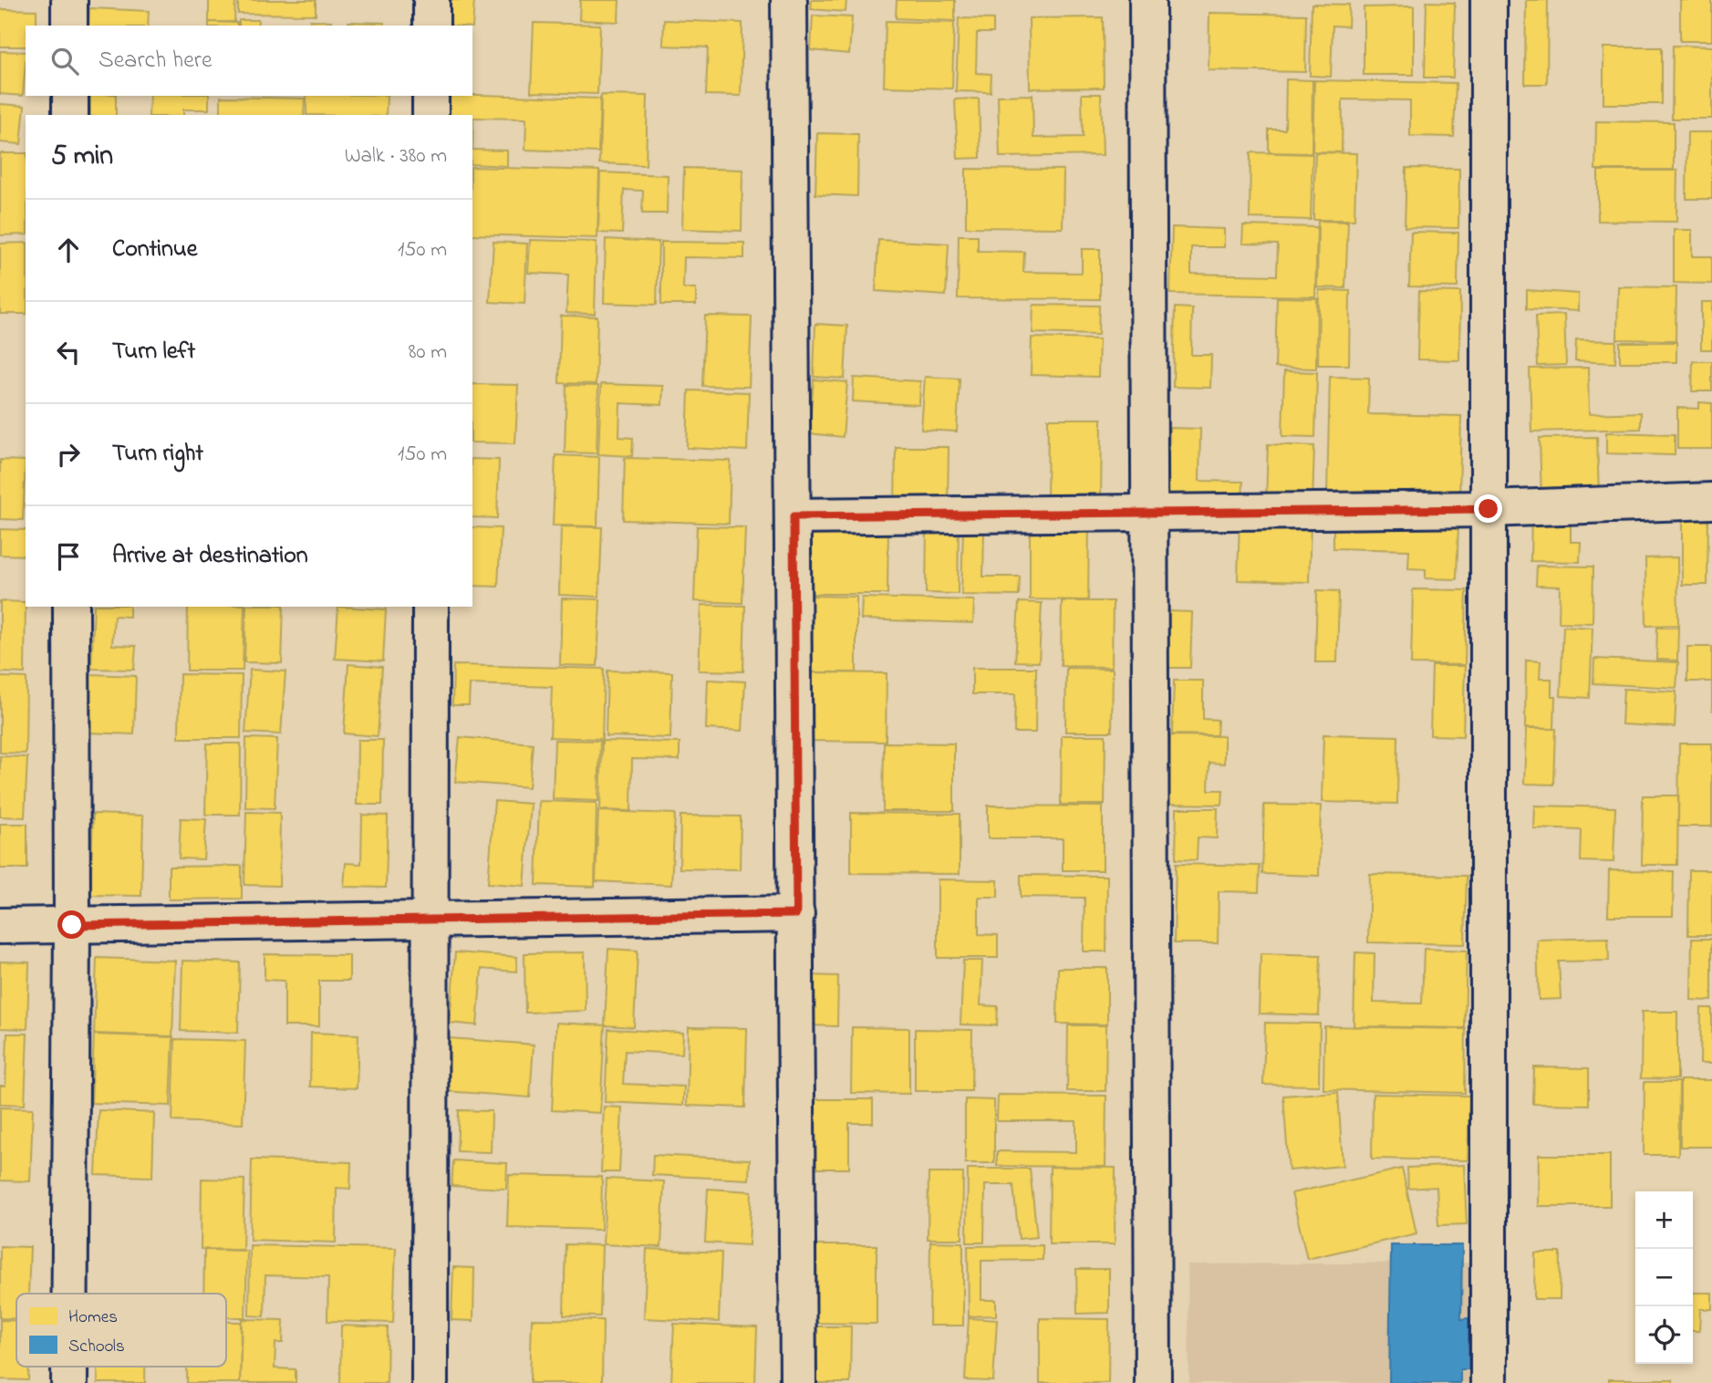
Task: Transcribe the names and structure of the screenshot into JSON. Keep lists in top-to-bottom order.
{
  "legend": ["Homes", "Schools"],
  "page": {
    "search": "Search here",
    "heading": ["5 min", "Walk · 380 m"],
    "list": [
      ["Continue", "150 m"],
      ["Turn left", "80 m"],
      ["Turn right", "150 m"],
      "Arrive at destination"
    ],
    "map_buttons": ["+", "−"]
  }
}
